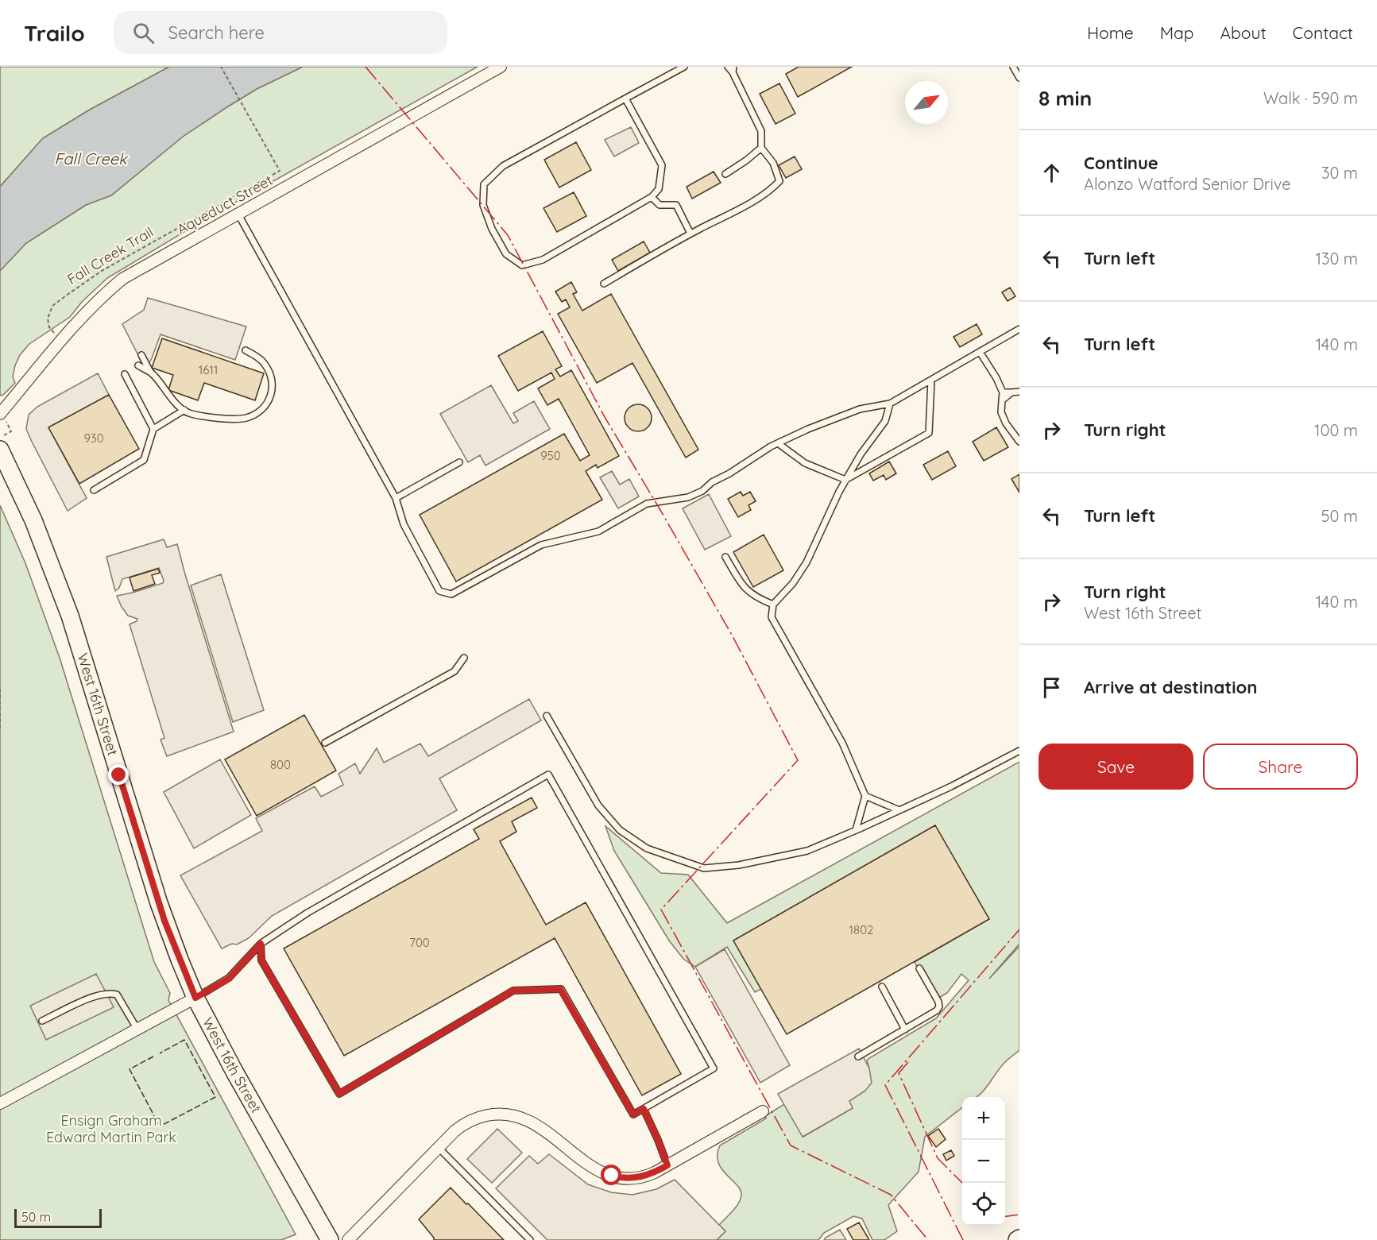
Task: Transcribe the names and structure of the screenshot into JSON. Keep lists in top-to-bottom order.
{
  "streets": {
    "main road": ["West 16th Street"],
    "street": ["Aqueduct Street"],
    "path": ["Fall Creek Trail"]
  },
  "water": ["Fall Creek"],
  "parks": ["Ensign Graham Edward Martin Park"],
  "house_numbers": [
    "1611",
    "930",
    "950",
    "800",
    "1802",
    "700"
  ],
  "scale_bar": "50 m",
  "north": "top right",
  "page": {
    "header": "Trailo",
    "search": "Search here",
    "nav": [
      "Home",
      "Map",
      "About",
      "Contact"
    ],
    "heading": ["8 min", "Walk · 590 m"],
    "list": [
      ["Continue", "Alonzo Watford Senior Drive", "30 m"],
      ["Turn left", "130 m"],
      ["Turn left", "140 m"],
      ["Turn right", "100 m"],
      ["Turn left", "50 m"],
      ["Turn right", "West 16th Street", "140 m"],
      "Arrive at destination"
    ],
    "buttons": ["Save", "Share"],
    "map_buttons": ["+", "−"],
    "scale": "50 m"
  }
}
